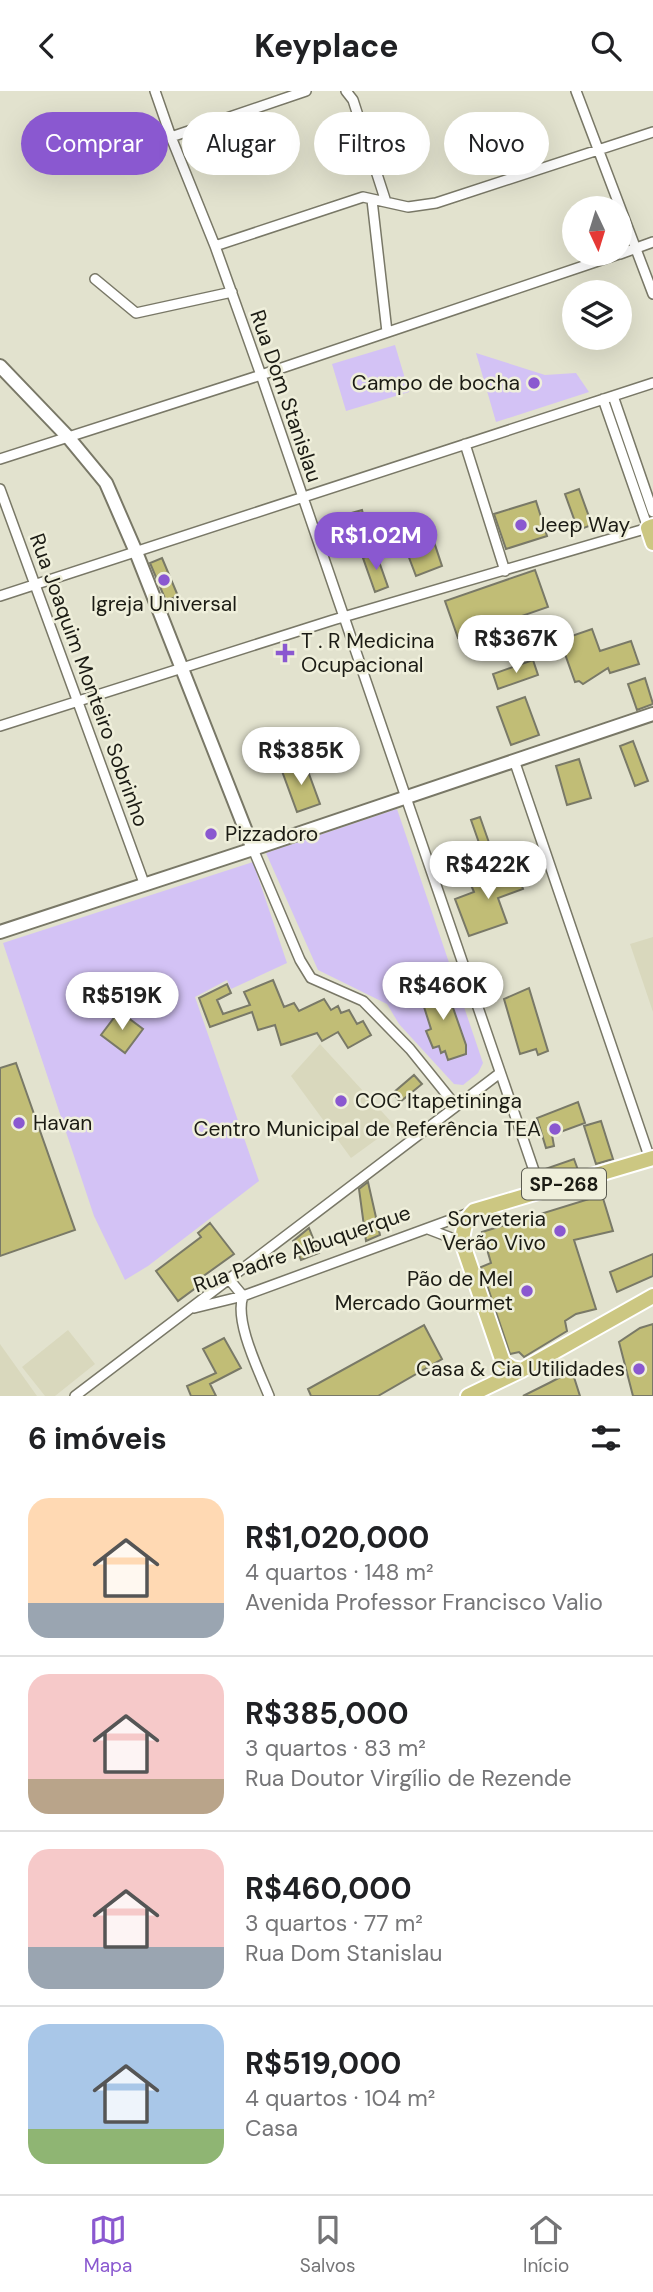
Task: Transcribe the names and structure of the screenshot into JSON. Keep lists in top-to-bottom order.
{
  "streets": {
    "main road": ["SP-268", "Rua Padre Albuquerque"],
    "street": ["Rua Dom Stanislau", "Rua Joaquim Monteiro Sobrinho"]
  },
  "crossings": [
    ["Rua Dom Stanislau", "Rua Padre Albuquerque"]
  ],
  "places": {
    "other": [
      "Campo de bocha",
      "Jeep Way",
      "Igreja Universal",
      "Pizzadoro",
      "COC Itapetininga",
      "Havan",
      "Centro Municipal de Referência TEA",
      "Sorveteria Verão Vivo",
      "Pão de Mel Mercado Gourmet",
      "Casa & Cia Utilidades"
    ],
    "health": ["T . R Medicina Ocupacional"]
  },
  "north": "bottom",
  "page": {
    "header": "Keyplace",
    "chip": [
      "Comprar",
      "Alugar",
      "Filtros",
      "Novo"
    ],
    "price": [
      "R$1.02M",
      "R$367K",
      "R$385K",
      "R$422K",
      "R$460K",
      "R$519K"
    ],
    "heading": "6 imóveis",
    "list": [
      {
        "name": "R$1,020,000",
        "note": "4 quartos · 148 m² · Avenida Professor Francisco Valio"
      },
      {
        "name": "R$385,000",
        "note": "3 quartos · 83 m² · Rua Doutor Virgílio de Rezende"
      },
      {
        "name": "R$460,000",
        "note": "3 quartos · 77 m² · Rua Dom Stanislau"
      },
      {
        "name": "R$519,000",
        "note": "4 quartos · 104 m² · Casa"
      }
    ],
    "tabs": ["Mapa", "Salvos", "Início"]
  }
}
